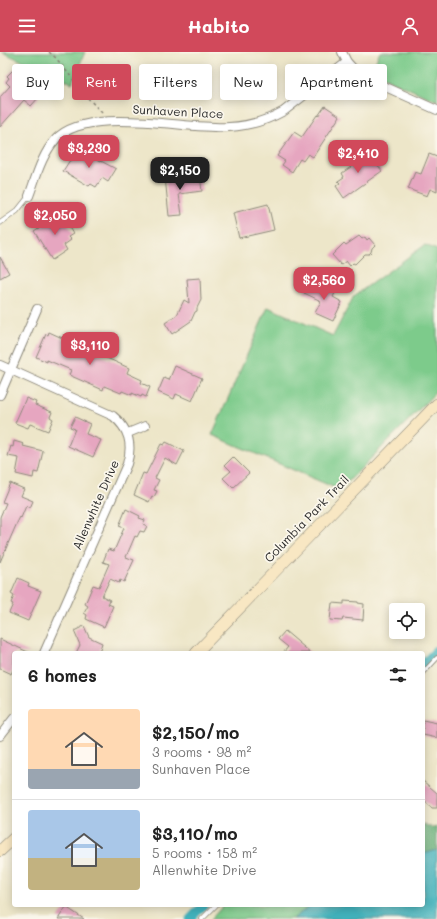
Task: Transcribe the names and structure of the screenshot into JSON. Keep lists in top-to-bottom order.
{
  "streets": {
    "main road": ["Columbia Park Trail"],
    "street": ["Sunhaven Place", "Allenwhite Drive"]
  },
  "page": {
    "header": "Habito",
    "chip": [
      "Buy",
      "Rent",
      "Filters",
      "New",
      "Apartment"
    ],
    "price": [
      "$3,230",
      "$2,410",
      "$2,150",
      "$2,050",
      "$2,560",
      "$3,110"
    ],
    "heading": "6 homes",
    "list": [
      {
        "name": "$2,150/mo",
        "note": "3 rooms · 98 m² · Sunhaven Place"
      },
      {
        "name": "$3,110/mo",
        "note": "5 rooms · 158 m² · Allenwhite Drive"
      }
    ]
  }
}
